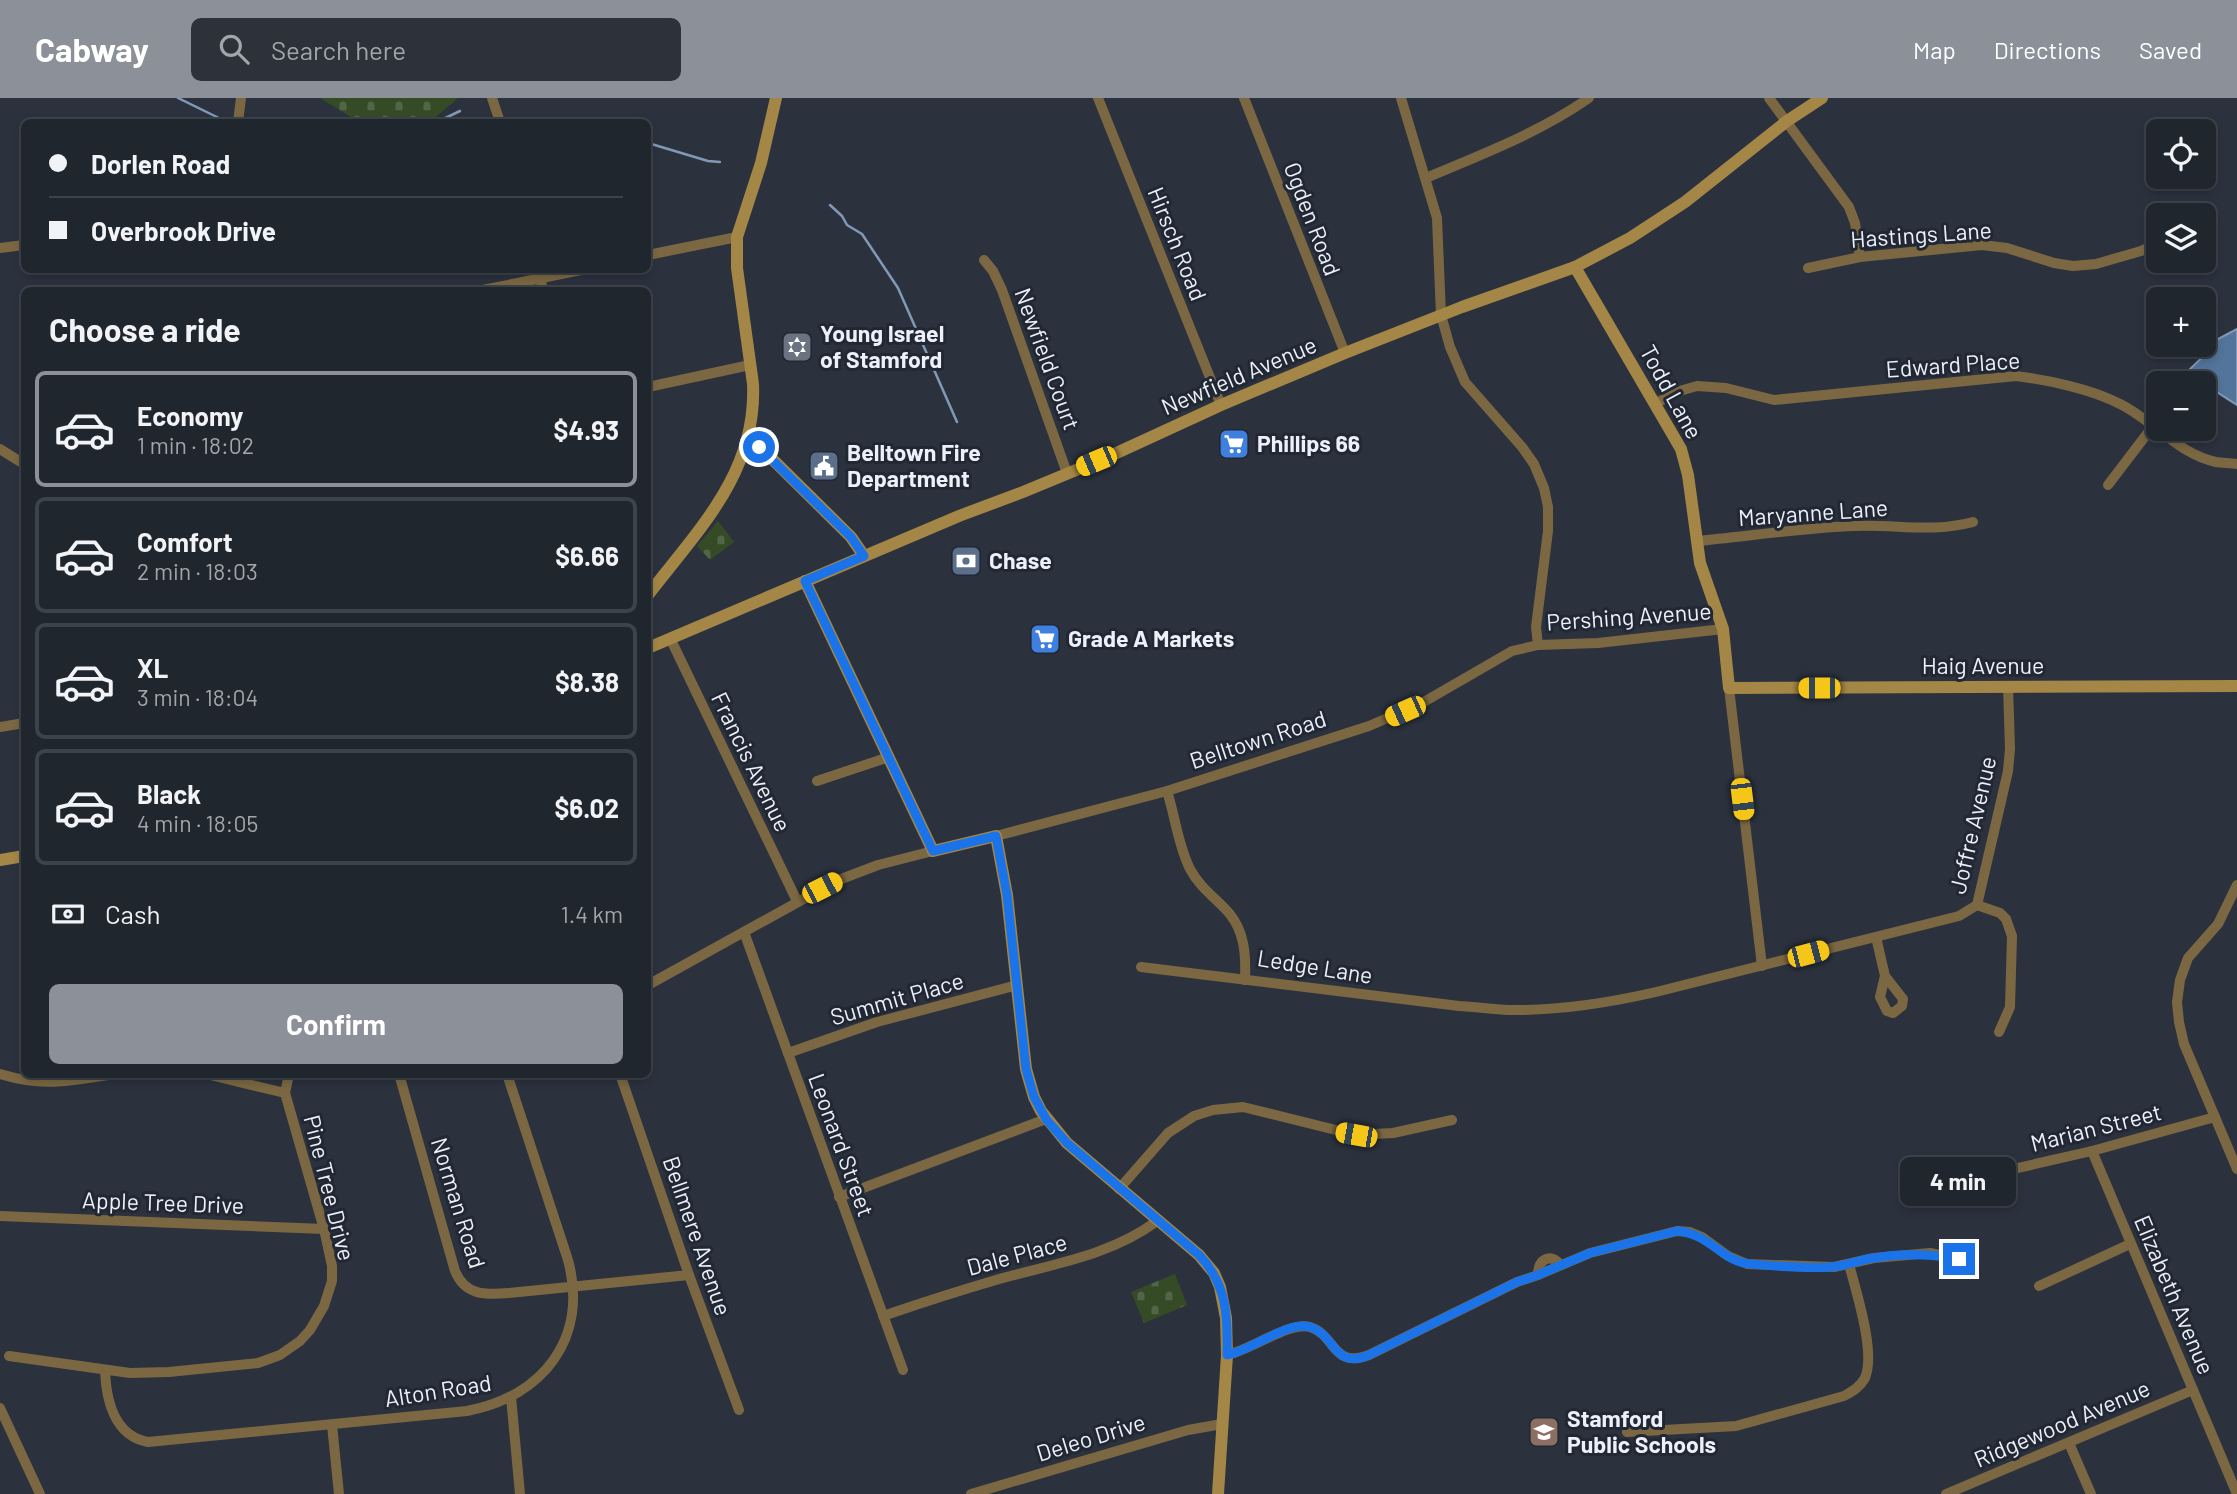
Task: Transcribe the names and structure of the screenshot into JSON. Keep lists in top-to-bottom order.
{
  "streets": {
    "street": [
      "Ogden Road",
      "Hastings Lane",
      "Hirsch Road",
      "Newfield Court",
      "Edward Place",
      "Newfield Avenue",
      "Todd Lane",
      "Maryanne Lane",
      "Pershing Avenue",
      "Haig Avenue",
      "Belltown Road",
      "Francis Avenue",
      "Joffre Avenue",
      "Ledge Lane",
      "Summit Place",
      "Marian Street",
      "Leonard Street",
      "Pine Tree Drive",
      "Apple Tree Drive",
      "Norman Road",
      "Bellmere Avenue",
      "Dale Place",
      "Elizabeth Avenue",
      "Alton Road",
      "Ridgewood Avenue",
      "Deleo Drive"
    ]
  },
  "crossings": [
    ["Ogden Road", "Newfield Avenue"],
    ["Hirsch Road", "Newfield Avenue"],
    ["Newfield Court", "Newfield Avenue"],
    ["Edward Place", "Todd Lane"],
    ["Newfield Avenue", "Todd Lane"],
    ["Newfield Avenue", "Francis Avenue"],
    ["Todd Lane", "Maryanne Lane"],
    ["Todd Lane", "Pershing Avenue"],
    ["Pershing Avenue", "Haig Avenue"],
    ["Pershing Avenue", "Belltown Road"],
    ["Pershing Avenue", "Joffre Avenue"],
    ["Haig Avenue", "Joffre Avenue"],
    ["Belltown Road", "Francis Avenue"],
    ["Belltown Road", "Ledge Lane"],
    ["Belltown Road", "Leonard Street"],
    ["Joffre Avenue", "Ledge Lane"],
    ["Summit Place", "Leonard Street"],
    ["Marian Street", "Elizabeth Avenue"],
    ["Leonard Street", "Dale Place"],
    ["Pine Tree Drive", "Apple Tree Drive"],
    ["Pine Tree Drive", "Alton Road"],
    ["Norman Road", "Bellmere Avenue"],
    ["Norman Road", "Alton Road"],
    ["Elizabeth Avenue", "Ridgewood Avenue"]
  ],
  "places": {
    "synagogue": ["Young Israel of Stamford"],
    "supermarket": ["Phillips 66", "Grade A Markets"],
    "public building": ["Belltown Fire Department"],
    "bank": ["Chase"],
    "school or university": ["Stamford Public Schools"]
  },
  "page": {
    "header": "Cabway",
    "search": "Search here",
    "nav": ["Map", "Directions", "Saved"],
    "map_buttons": ["+", "−"],
    "banner": ["Dorlen Road", "Overbrook Drive"],
    "heading": "Choose a ride",
    "list": [
      {
        "name": "Economy",
        "note": "1 min · 18:02",
        "value": "$4.93"
      },
      {
        "name": "Comfort",
        "note": "2 min · 18:03",
        "value": "$6.66"
      },
      {
        "name": "XL",
        "note": "3 min · 18:04",
        "value": "$8.38"
      },
      {
        "name": "Black",
        "note": "4 min · 18:05",
        "value": "$6.02"
      }
    ],
    "pay": ["Cash", "1.4 km"],
    "buttons": "Confirm",
    "bubble": "4 min"
  }
}
